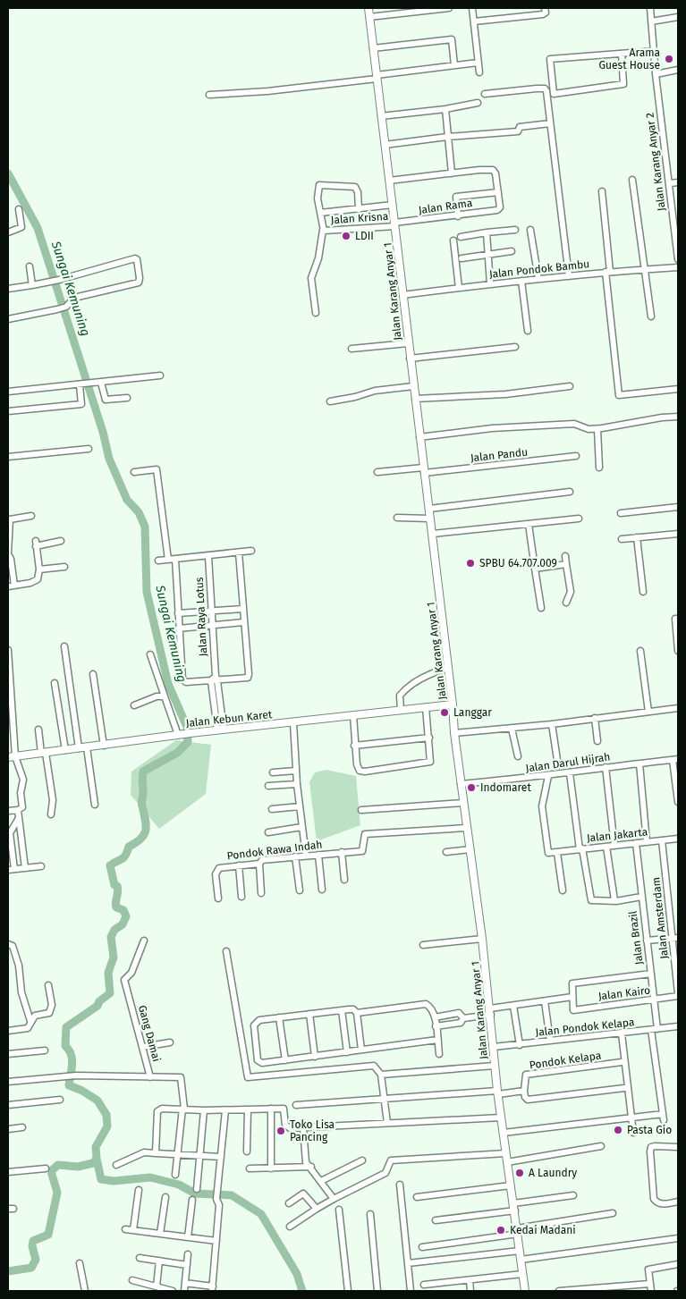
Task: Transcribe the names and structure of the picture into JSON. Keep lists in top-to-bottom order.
{
  "streets": {
    "main road": ["Jalan Karang Anyar 1", "Jalan Kebun Karet"],
    "street": [
      "Jalan Karang Anyar 2",
      "Jalan Rama",
      "Jalan Krisna",
      "Jalan Pondok Bambu",
      "Jalan Pandu",
      "Jalan Raya Lotus",
      "Jalan Darul Hijrah",
      "Jalan Jakarta",
      "Pondok Rawa Indah",
      "Jalan Amsterdam",
      "Jalan Brazil",
      "Jalan Kairo",
      "Jalan Pondok Kelapa",
      "Gang Damai",
      "Pondok Kelapa"
    ]
  },
  "crossings": [
    ["Jalan Rama", "Jalan Krisna"],
    ["Jalan Rama", "Jalan Karang Anyar 1"],
    ["Jalan Krisna", "Jalan Karang Anyar 1"],
    ["Jalan Pondok Bambu", "Jalan Karang Anyar 1"],
    ["Jalan Karang Anyar 1", "Jalan Pandu"],
    ["Jalan Karang Anyar 1", "Jalan Kebun Karet"],
    ["Jalan Karang Anyar 1", "Jalan Darul Hijrah"],
    ["Jalan Karang Anyar 1", "Pondok Rawa Indah"],
    ["Jalan Karang Anyar 1", "Jalan Pondok Kelapa"],
    ["Jalan Raya Lotus", "Jalan Kebun Karet"],
    ["Jalan Jakarta", "Jalan Amsterdam"],
    ["Jalan Jakarta", "Jalan Brazil"],
    ["Jalan Amsterdam", "Jalan Kairo"],
    ["Jalan Brazil", "Jalan Kairo"],
    ["Jalan Brazil", "Jalan Pondok Kelapa"]
  ],
  "water": ["Sungai Kemuning"],
  "places": [
    "Arama Guest House",
    "LDII",
    "SPBU 64.707.009",
    "Langgar",
    "Indomaret",
    "Pasta Gio",
    "Toko Lisa Pancing",
    "A Laundry",
    "Kedai Madani"
  ]
}
